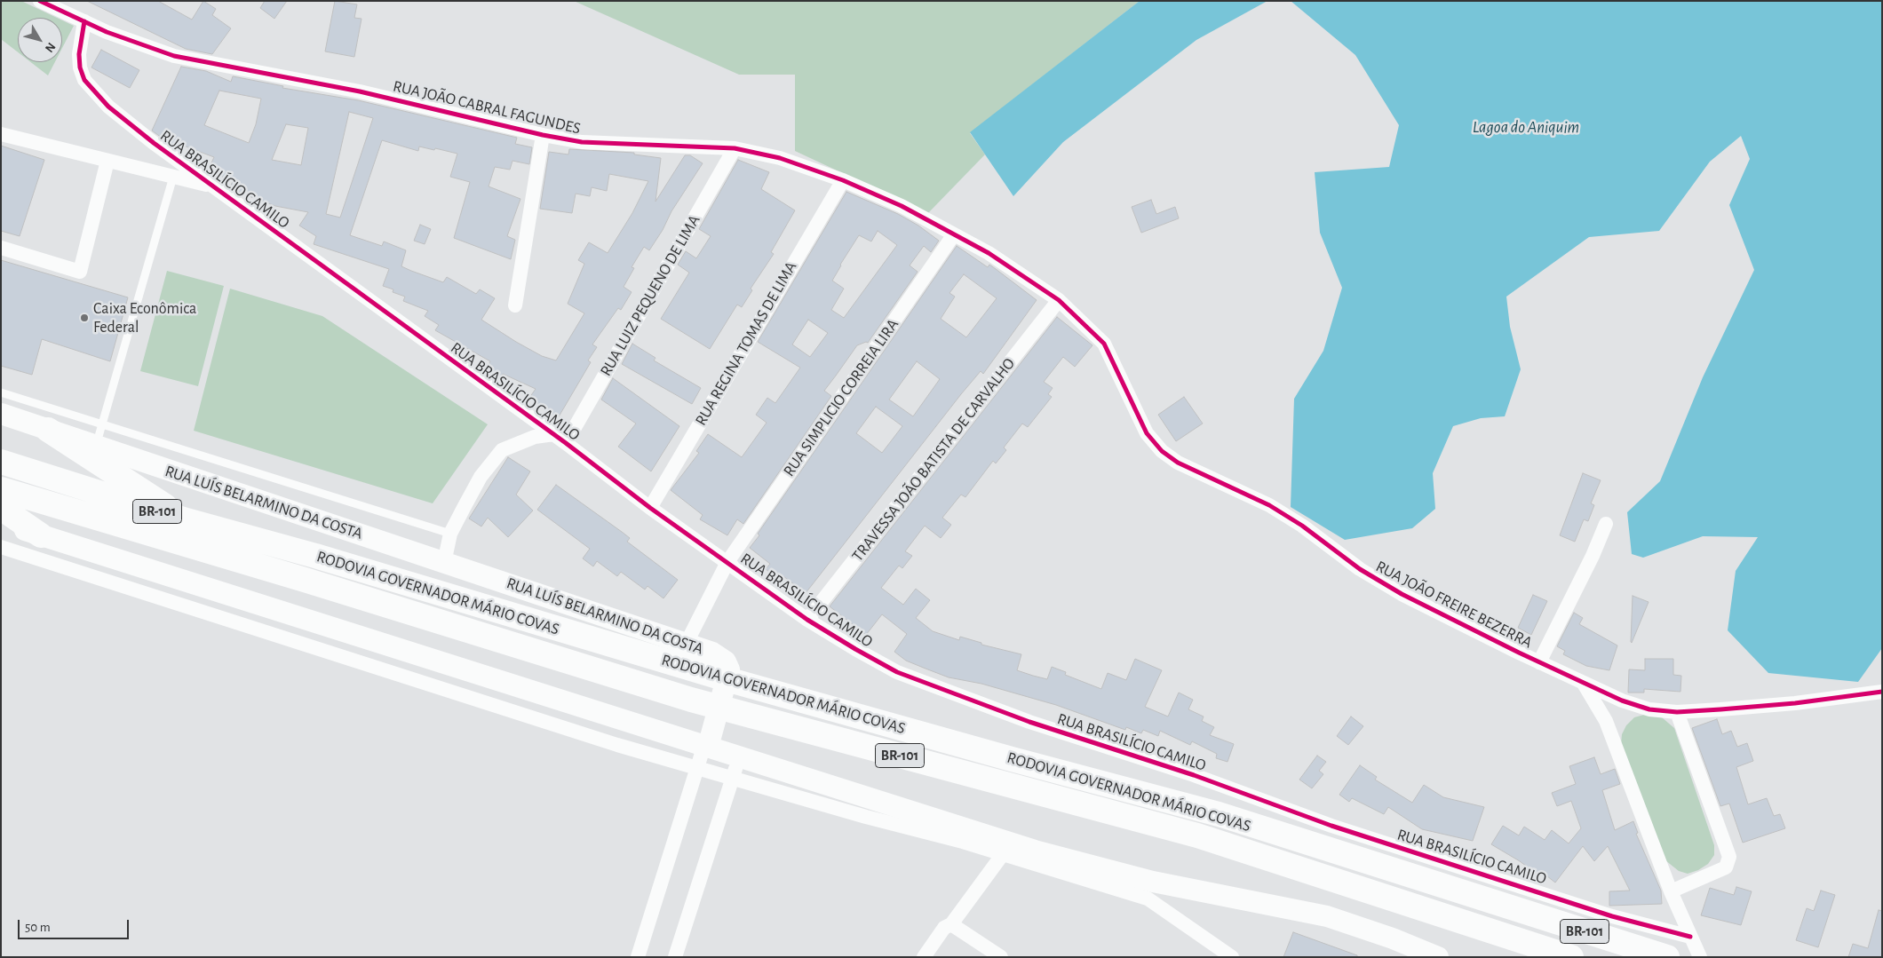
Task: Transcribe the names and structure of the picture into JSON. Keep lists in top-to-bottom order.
{
  "streets": {
    "highway": ["BR-101", "RODOVIA GOVERNADOR MÁRIO COVAS"],
    "main road": ["RUA LUÍS BELARMINO DA COSTA"],
    "street": [
      "RUA JOÃO CABRAL FAGUNDES",
      "RUA BRASILÍCIO CAMILO",
      "RUA LUIZ PEQUENO DE LIMA",
      "RUA REGINA TOMAS DE LIMA",
      "RUA SIMPLICIO CORREIA LIRA",
      "TRAVESSA JOÃO BATISTA DE CARVALHO",
      "RUA JOÃO FREIRE BEZERRA"
    ]
  },
  "crossings": [
    ["RUA JOÃO CABRAL FAGUNDES", "RUA BRASILÍCIO CAMILO"],
    ["RUA JOÃO CABRAL FAGUNDES", "RUA LUIZ PEQUENO DE LIMA"],
    ["RUA JOÃO CABRAL FAGUNDES", "RUA REGINA TOMAS DE LIMA"],
    ["RUA JOÃO CABRAL FAGUNDES", "RUA SIMPLICIO CORREIA LIRA"],
    ["RUA JOÃO CABRAL FAGUNDES", "TRAVESSA JOÃO BATISTA DE CARVALHO"],
    ["RUA JOÃO CABRAL FAGUNDES", "RUA JOÃO FREIRE BEZERRA"],
    ["RUA BRASILÍCIO CAMILO", "RUA LUIZ PEQUENO DE LIMA"],
    ["RUA BRASILÍCIO CAMILO", "RUA REGINA TOMAS DE LIMA"],
    ["RUA BRASILÍCIO CAMILO", "RUA SIMPLICIO CORREIA LIRA"],
    ["RUA BRASILÍCIO CAMILO", "TRAVESSA JOÃO BATISTA DE CARVALHO"],
    ["RUA SIMPLICIO CORREIA LIRA", "RUA LUÍS BELARMINO DA COSTA"]
  ],
  "water": ["Lagoa do Aniquim"],
  "places": ["Caixa Econômica Federal"],
  "scale_bar": "50 m",
  "north": "bottom right"
}
